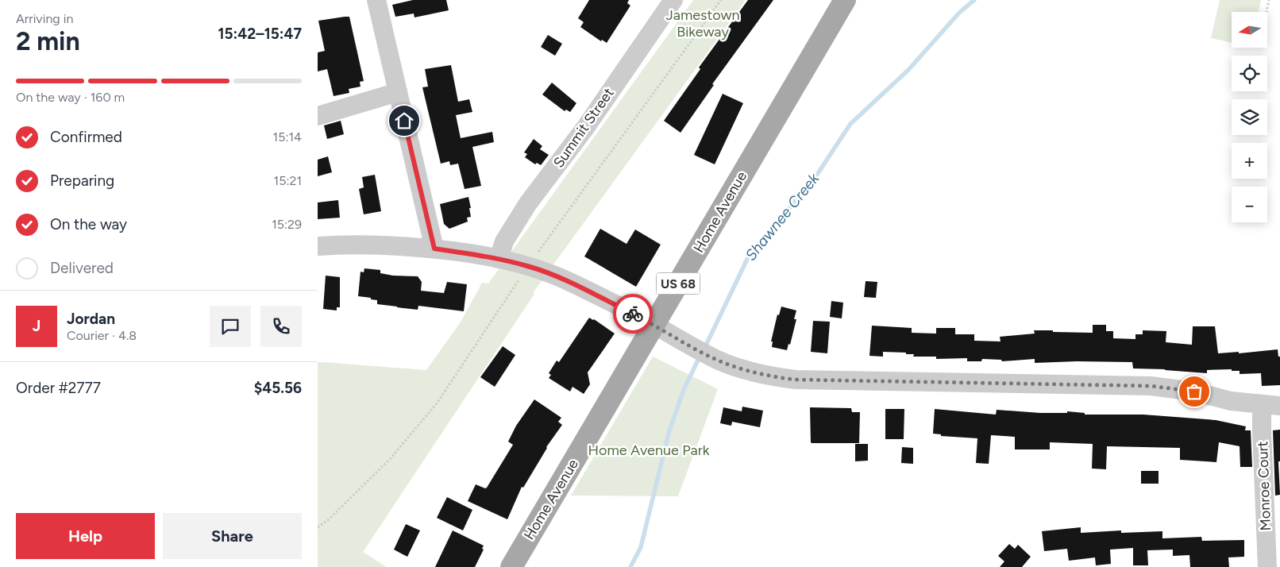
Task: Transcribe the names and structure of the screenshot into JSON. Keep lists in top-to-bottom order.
{
  "streets": {
    "main road": ["Home Avenue", "US 68"],
    "street": ["Summit Street", "Monroe Court"]
  },
  "water": ["Shawnee Creek"],
  "parks": ["Jamestown Bikeway", "Home Avenue Park"],
  "north": "left",
  "page": {
    "heading": ["2 min", "Arriving in", "15:42–15:47"],
    "panel": [
      "Jordan",
      "Courier · 4.8",
      "Order #2777",
      "$45.56"
    ],
    "map_buttons": ["+", "−"],
    "bar": "On the way · 160 m",
    "list": [
      ["Confirmed", "15:14"],
      ["Preparing", "15:21"],
      ["On the way", "15:29"],
      "Delivered"
    ],
    "round": "J",
    "buttons": ["Help", "Share"]
  }
}
